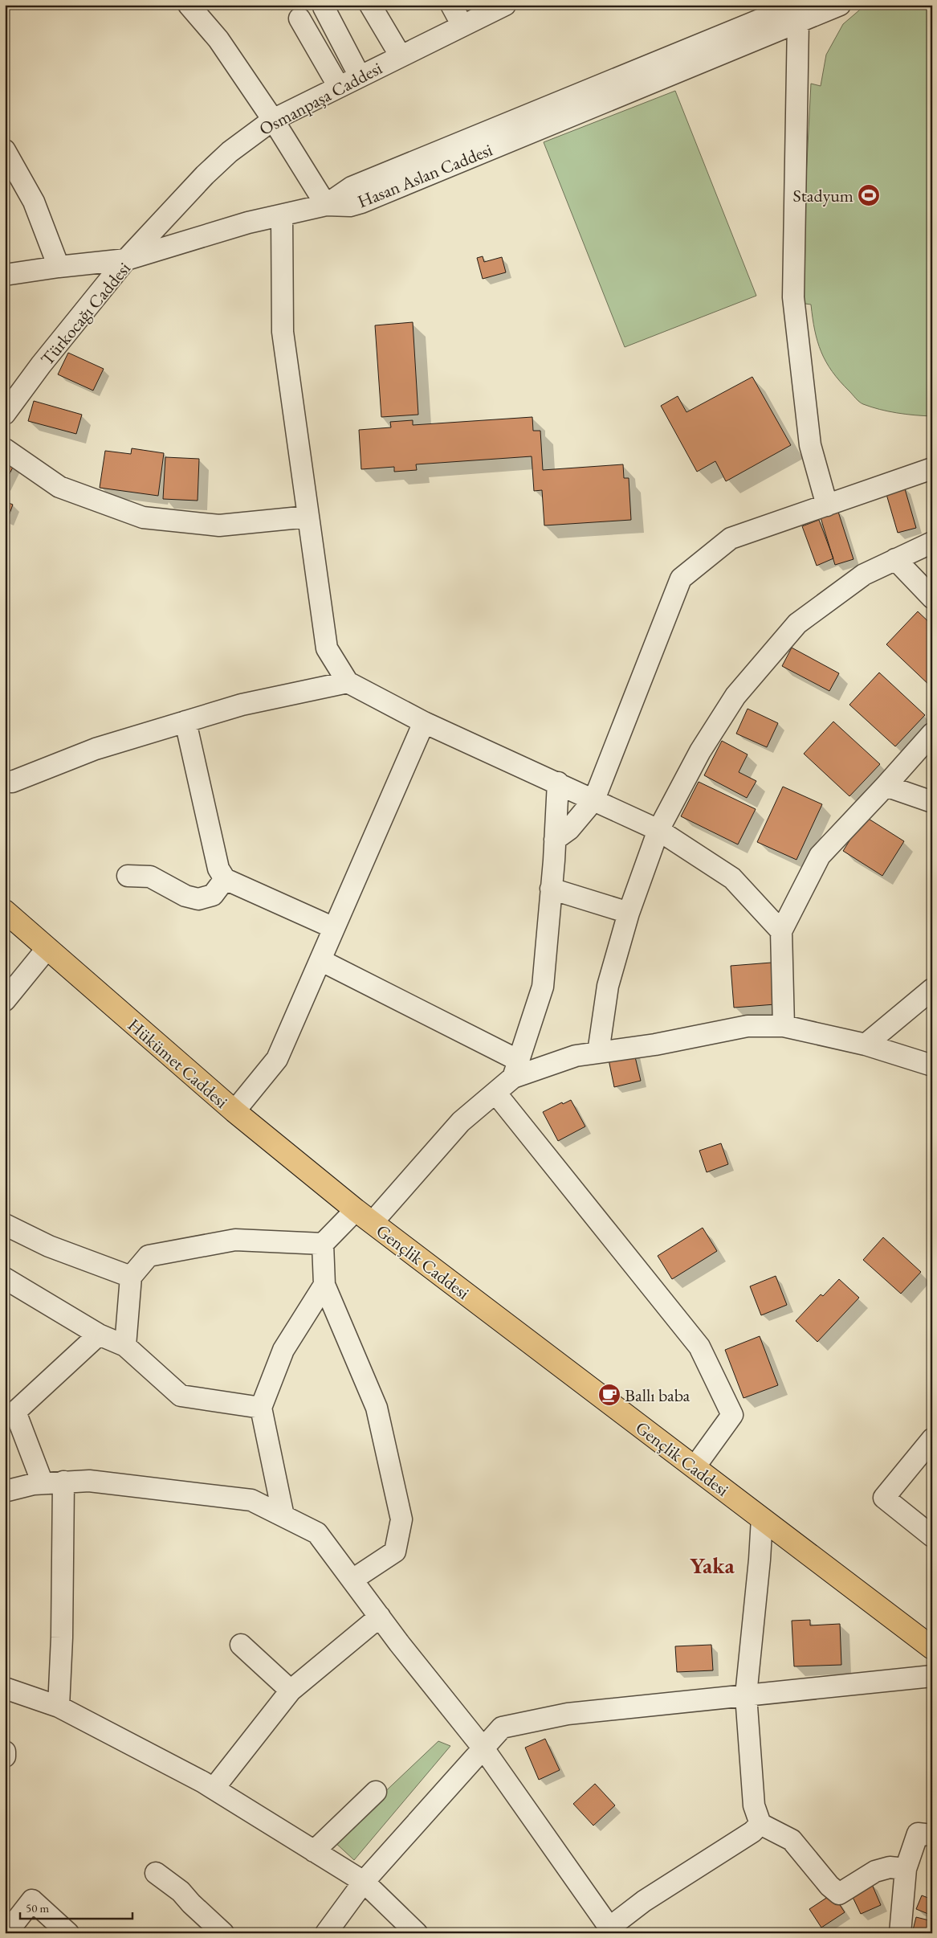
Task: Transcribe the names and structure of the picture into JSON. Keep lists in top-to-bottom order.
{
  "streets": {
    "main road": ["Hükümet Caddesi", "Gençlik Caddesi"],
    "street": ["Osmanpaşa Caddesi", "Hasan Aslan Caddesi", "Türkocağı Caddesi"]
  },
  "crossings": [
    ["Osmanpaşa Caddesi", "Türkocağı Caddesi"],
    ["Hasan Aslan Caddesi", "Türkocağı Caddesi"],
    ["Hükümet Caddesi", "Gençlik Caddesi"]
  ],
  "districts": ["Yaka"],
  "places": {
    "sports": ["Stadyum"],
    "cafe": ["Ballı baba"]
  },
  "scale_bar": "50 m"
}
